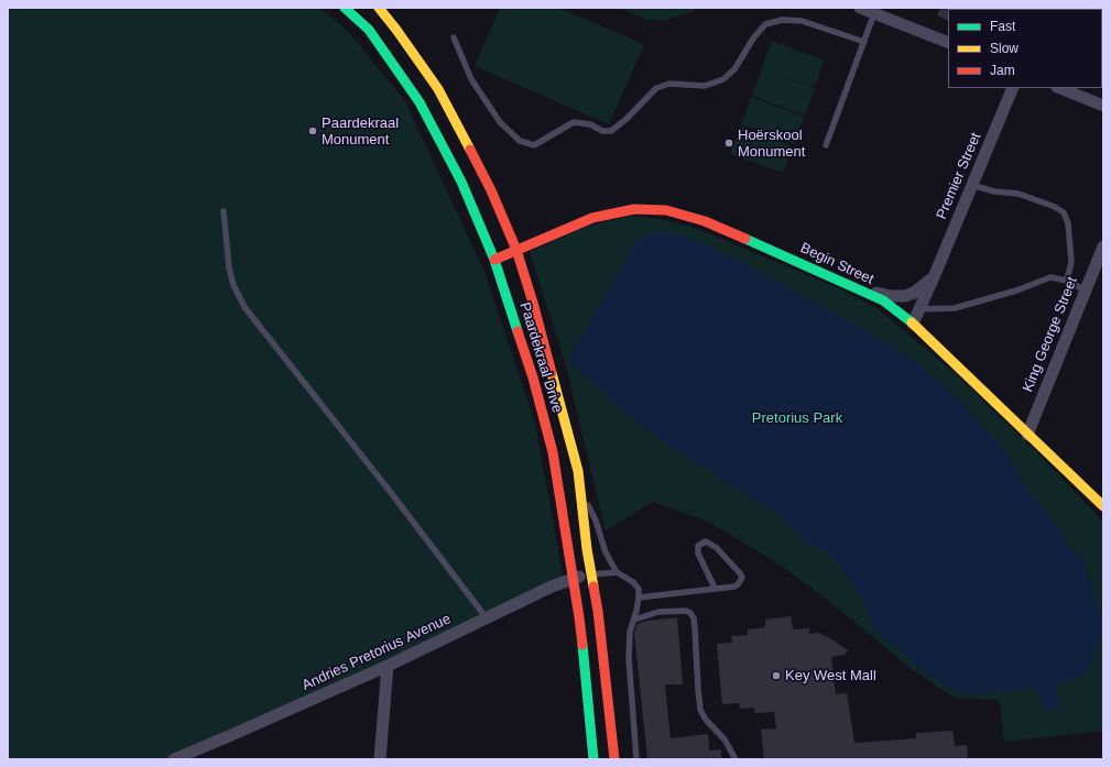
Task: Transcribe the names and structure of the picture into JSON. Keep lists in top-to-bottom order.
{
  "streets": {
    "main road": ["Begin Street", "Paardekraal Drive"],
    "street": ["Premier Street", "King George Street", "Andries Pretorius Avenue"]
  },
  "crossings": [
    ["Premier Street", "Begin Street"],
    ["Begin Street", "King George Street"],
    ["Begin Street", "Paardekraal Drive"],
    ["Paardekraal Drive", "Andries Pretorius Avenue"]
  ],
  "parks": ["Pretorius Park"],
  "places": ["Paardekraal Monument", "Hoërskool Monument", "Key West Mall"],
  "legend": ["Fast", "Slow", "Jam"]
}
